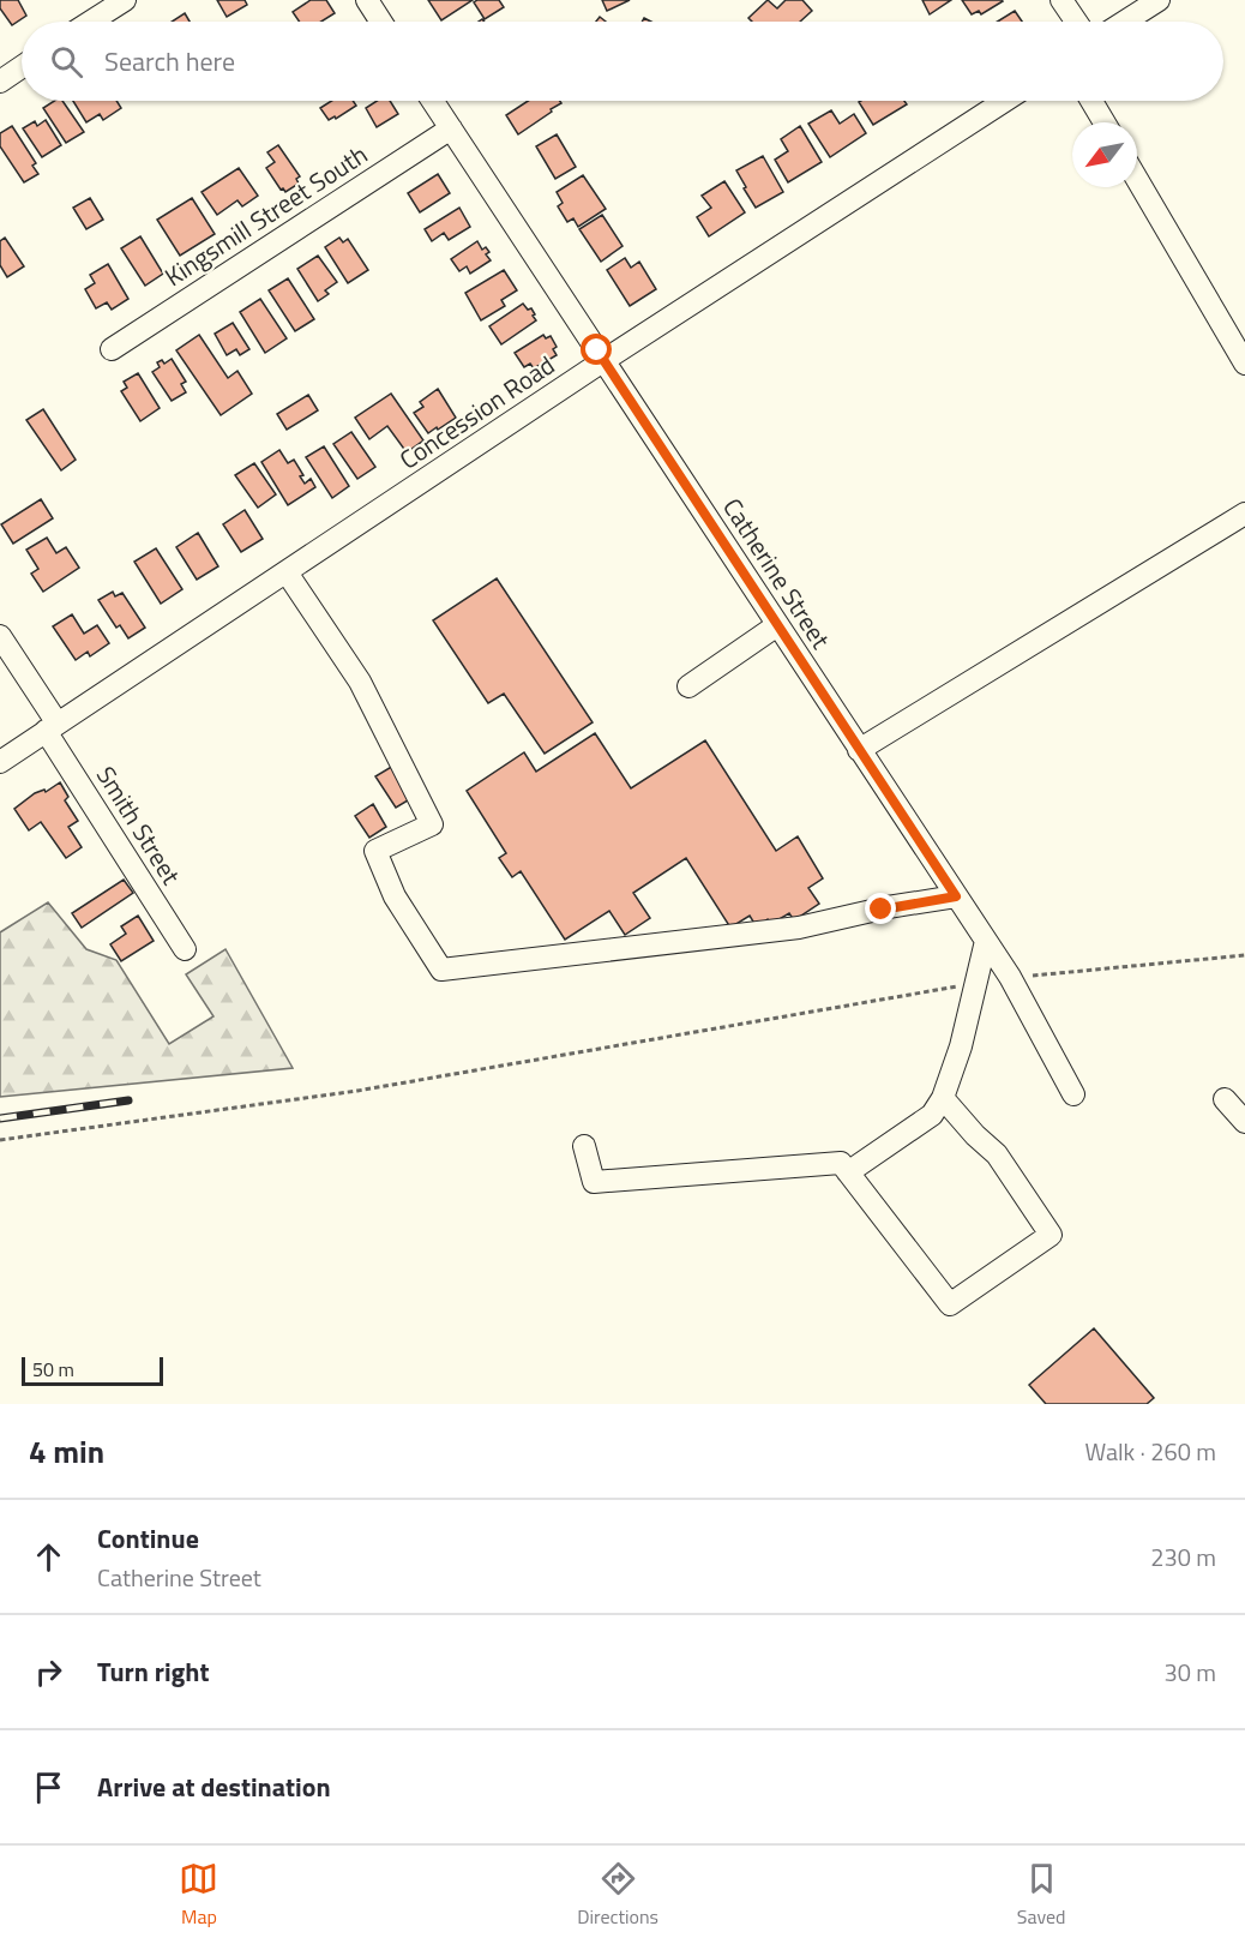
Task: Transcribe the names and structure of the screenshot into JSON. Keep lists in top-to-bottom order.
{
  "streets": {
    "street": [
      "Kingsmill Street South",
      "Concession Road",
      "Catherine Street",
      "Smith Street"
    ]
  },
  "crossings": [
    ["Kingsmill Street South", "Catherine Street"],
    ["Concession Road", "Catherine Street"],
    ["Concession Road", "Smith Street"]
  ],
  "scale_bar": "50 m",
  "north": "bottom left",
  "page": {
    "search": "Search here",
    "scale": "50 m",
    "heading": ["4 min", "Walk · 260 m"],
    "list": [
      ["Continue", "Catherine Street", "230 m"],
      ["Turn right", "30 m"],
      "Arrive at destination"
    ],
    "nav": ["Map", "Directions", "Saved"]
  }
}
